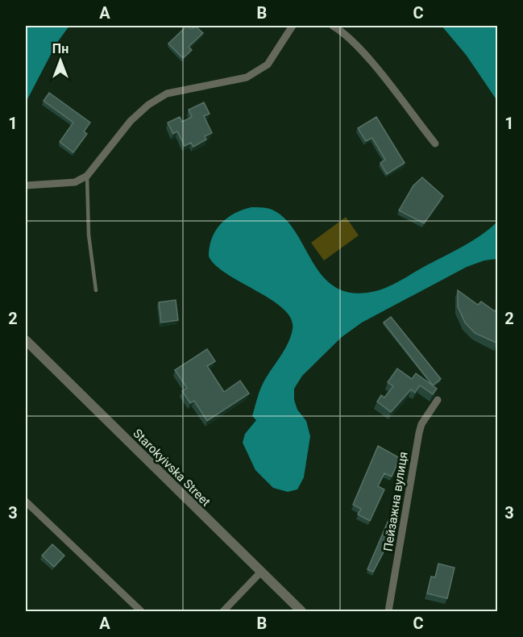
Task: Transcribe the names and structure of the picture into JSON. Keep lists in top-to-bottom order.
{
  "streets": {
    "street": ["Starokyivska Street", "Пейзажна вулиця"]
  },
  "north": "top",
  "grid": {
    "columns": ["A", "B", "C"],
    "rows": ["1", "2", "3"]
  }
}
